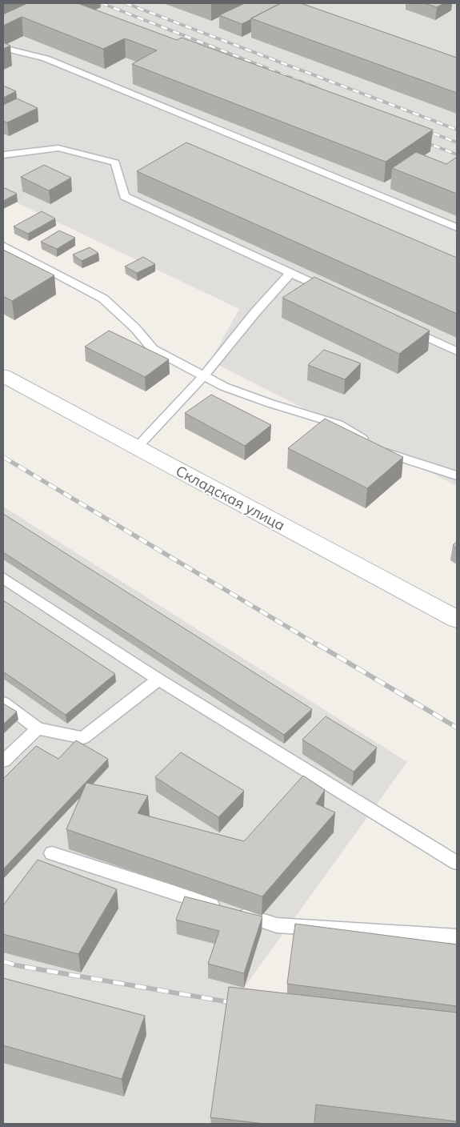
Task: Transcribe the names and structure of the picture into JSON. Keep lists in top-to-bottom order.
{
  "streets": {
    "street": ["Складская улица"]
  }
}
